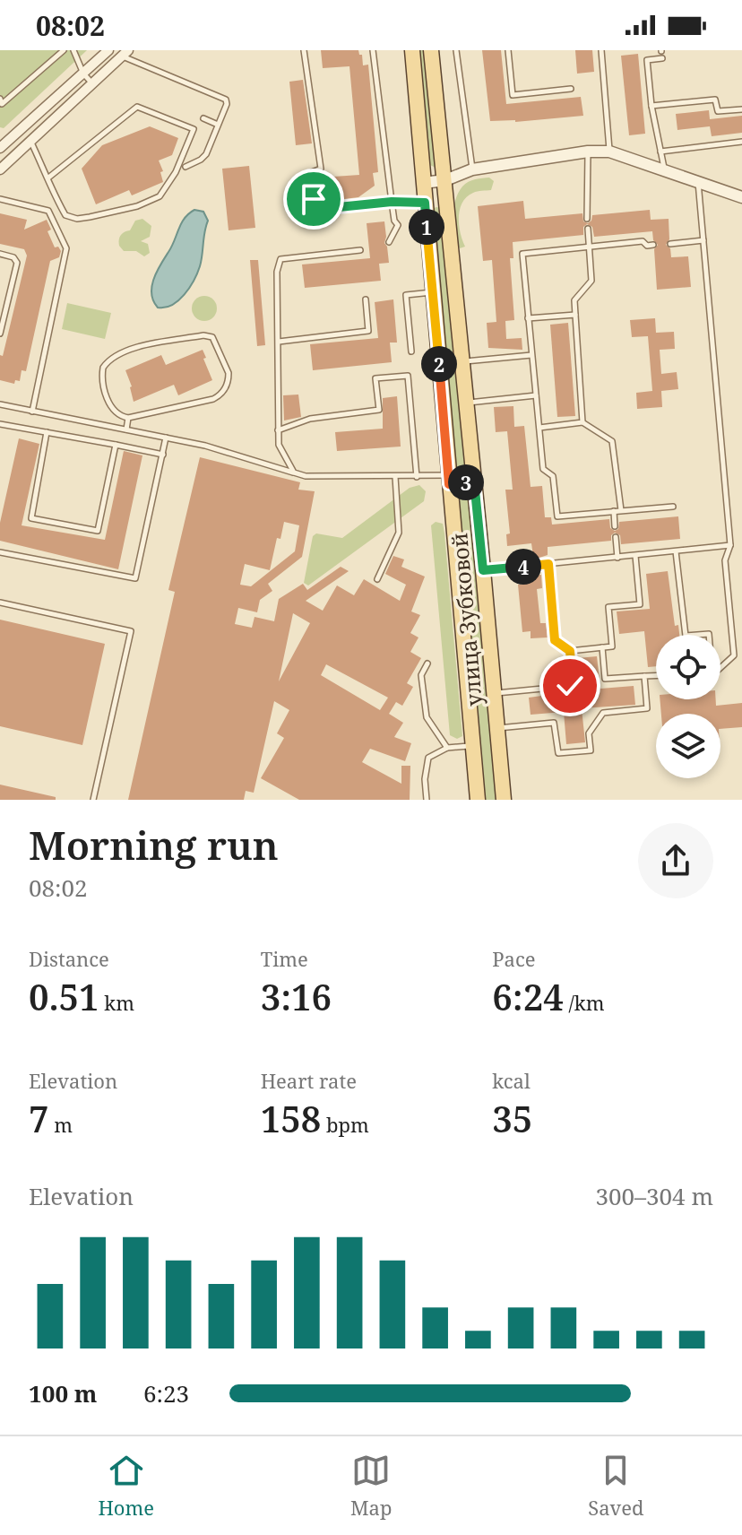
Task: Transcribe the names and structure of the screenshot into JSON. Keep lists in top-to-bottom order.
{
  "streets": {
    "main road": ["улица Зубковой"]
  },
  "page": {
    "status": "08:02",
    "pins": [
      "1",
      "2",
      "3",
      "4"
    ],
    "heading": ["Morning run", "08:02"],
    "stats": [
      ["Distance", "0.51 km"],
      ["Time", "3:16"],
      ["Pace", "6:24 /km"],
      ["Elevation", "7 m"],
      ["Heart rate", "158 bpm"],
      ["kcal", "35"]
    ],
    "chart": ["Elevation", "300–304 m"],
    "list": [
      {
        "name": "100 m",
        "note": "6:23"
      }
    ],
    "tabs": ["Home", "Map", "Saved"]
  }
}
